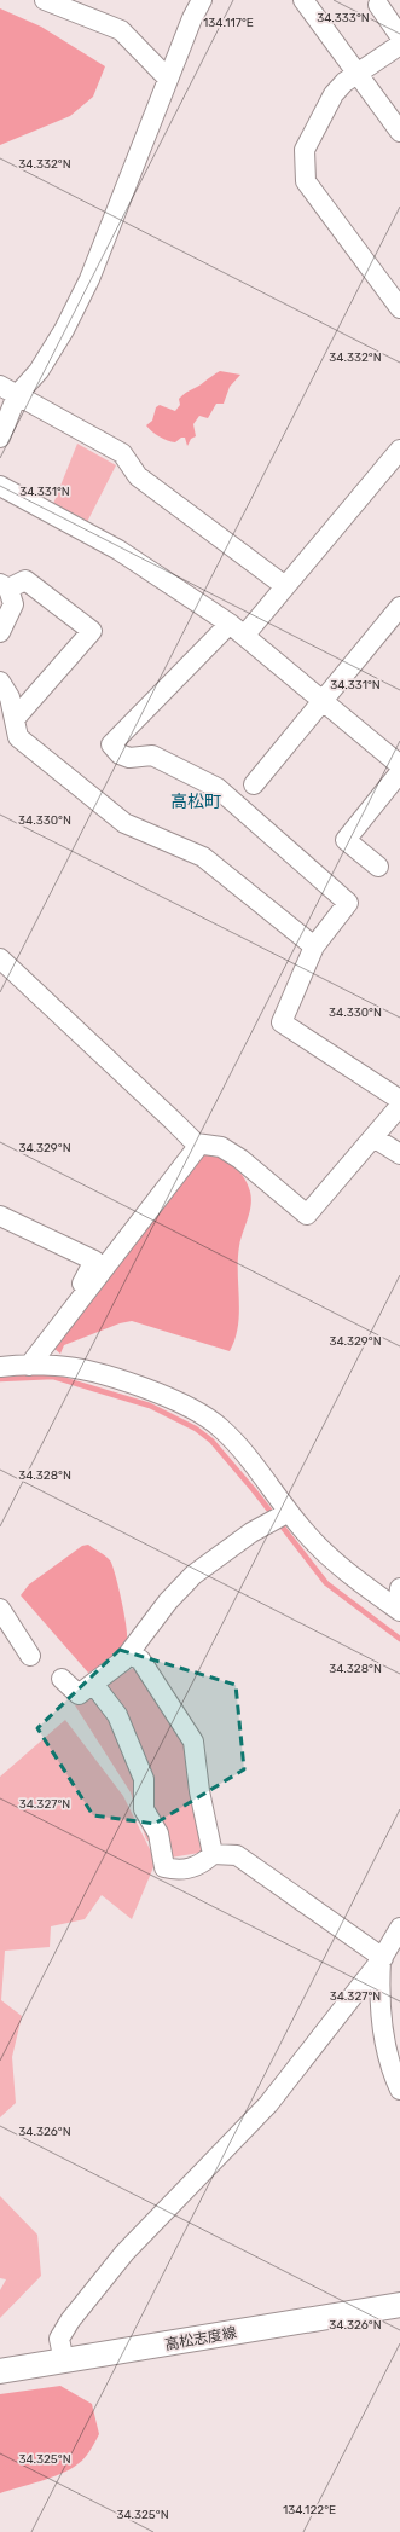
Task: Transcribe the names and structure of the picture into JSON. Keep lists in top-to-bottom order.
{
  "streets": {
    "main road": ["高松志度線"]
  },
  "districts": ["高松町"],
  "coordinates": [
    "34.333°N",
    "134.117°E",
    "34.332°N",
    "34.331°N",
    "34.330°N",
    "34.329°N",
    "34.328°N",
    "34.327°N",
    "34.326°N",
    "34.325°N",
    "134.122°E"
  ]
}
